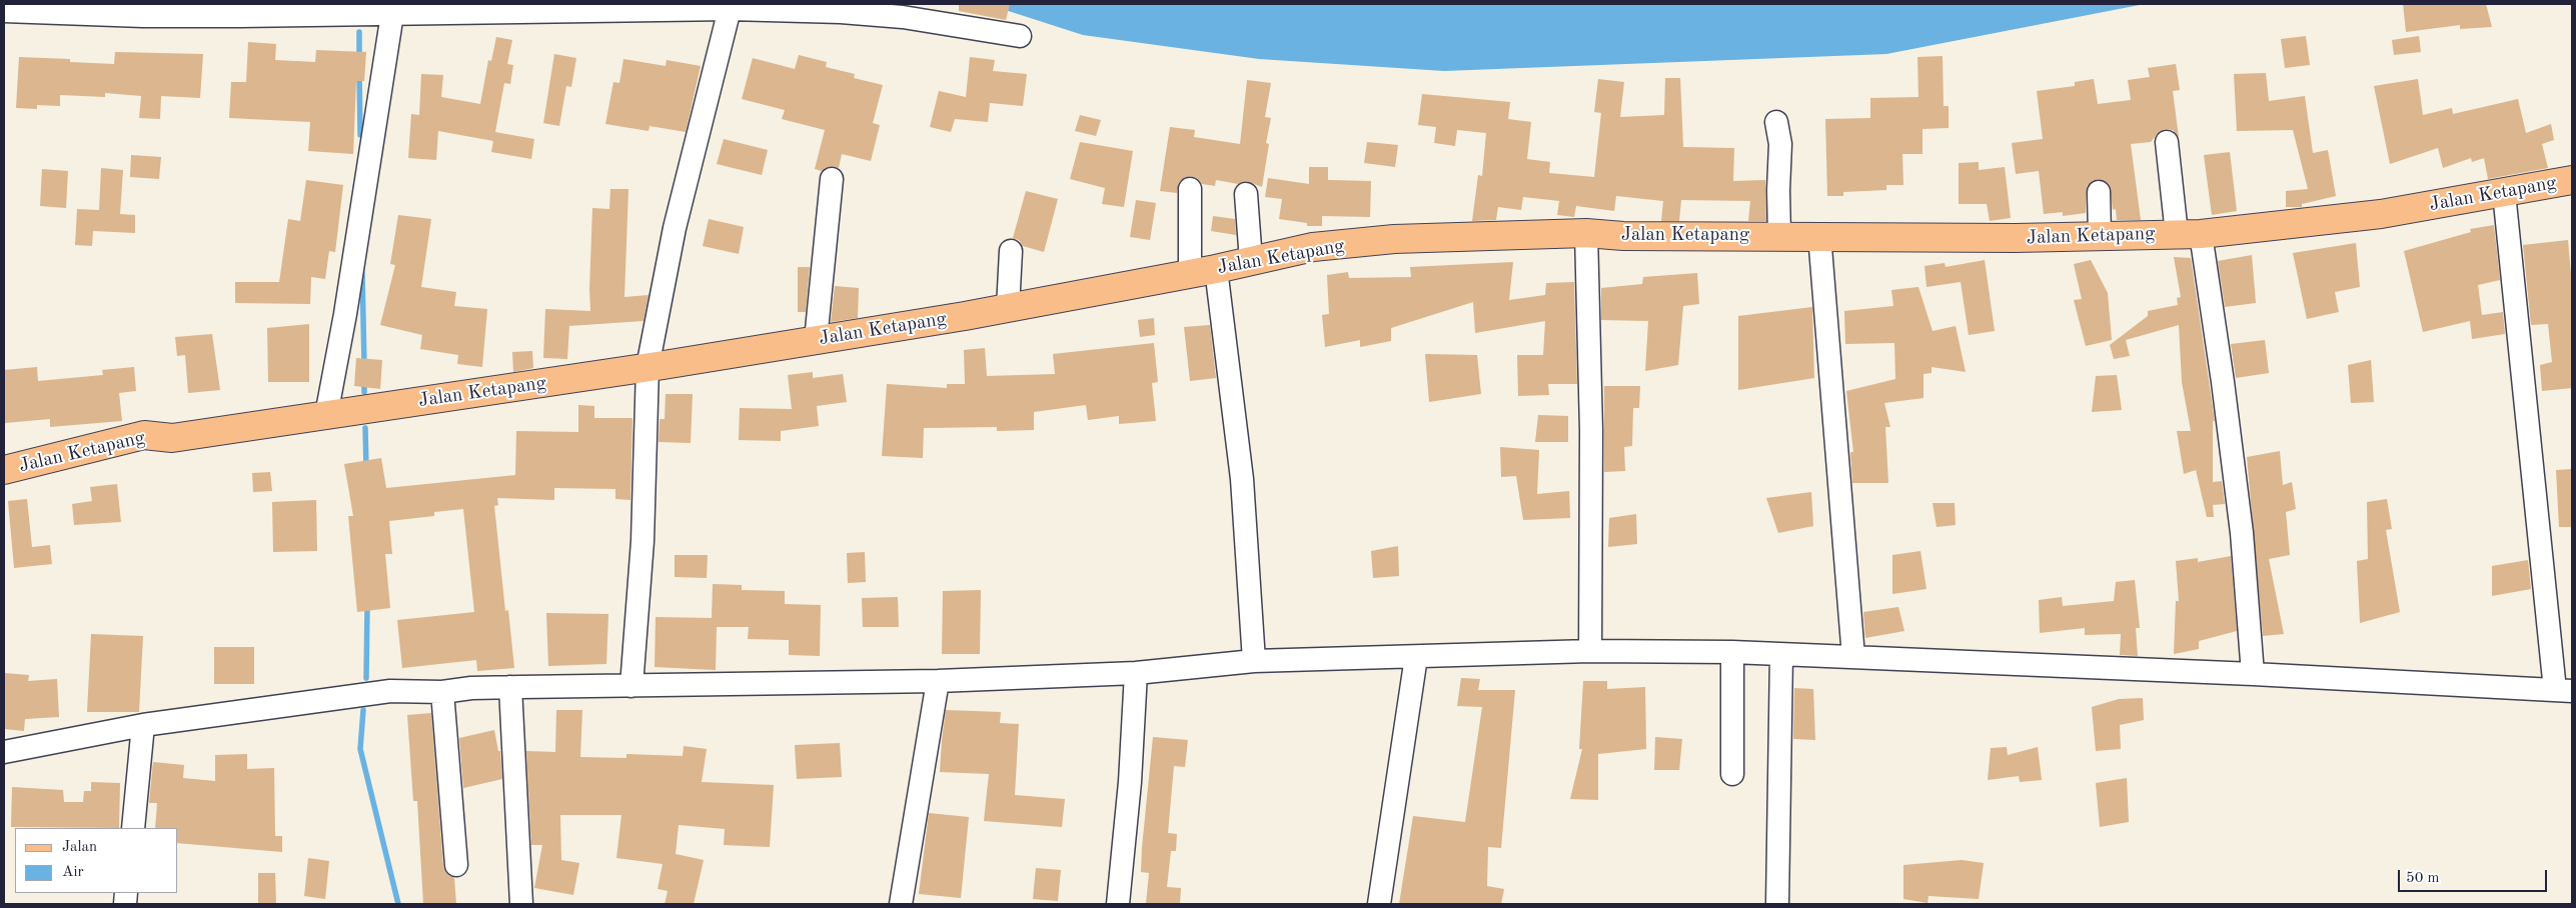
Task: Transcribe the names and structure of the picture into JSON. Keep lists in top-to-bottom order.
{
  "streets": {
    "main road": ["Jalan Ketapang"]
  },
  "legend": ["Jalan", "Air"],
  "scale_bar": "50 m"
}
